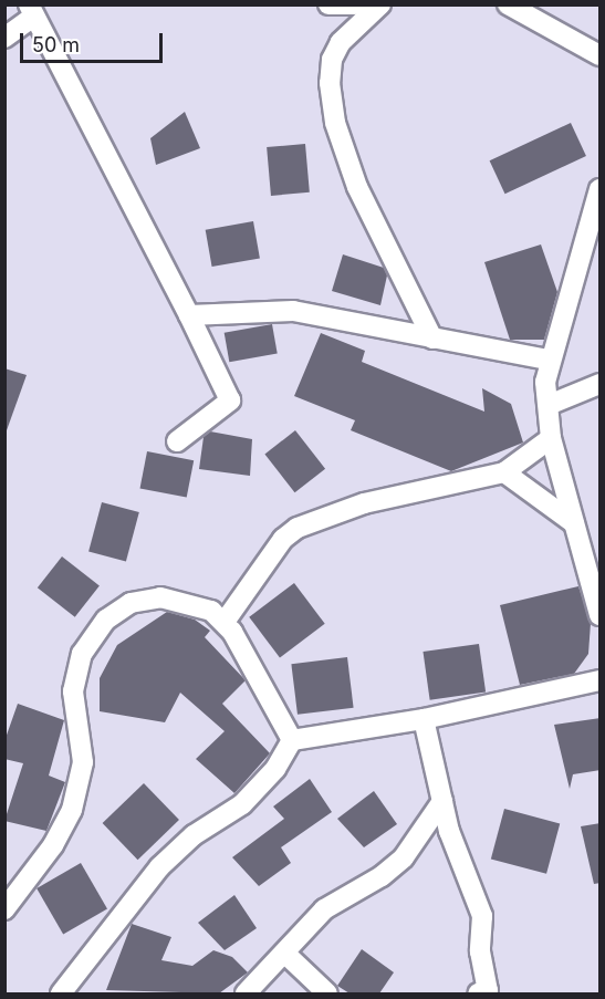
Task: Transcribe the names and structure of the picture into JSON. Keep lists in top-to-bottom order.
{
  "scale_bar": "50 m"
}
